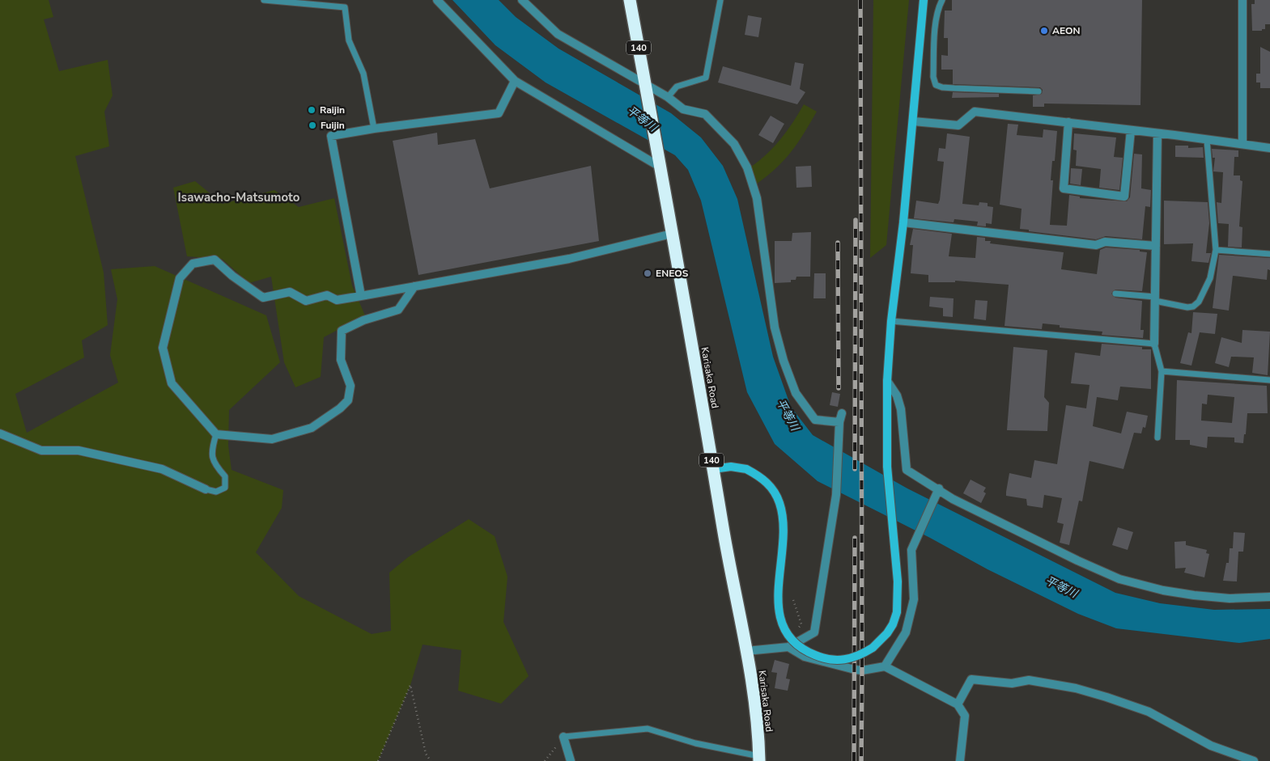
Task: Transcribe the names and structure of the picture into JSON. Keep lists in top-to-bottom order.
{
  "streets": {
    "highway": ["140", "Karisaka Road"]
  },
  "districts": ["Isawacho-Matsumoto"],
  "water": ["平等川"],
  "places": [
    "AEON",
    "Raijin",
    "Fuijin",
    "ENEOS"
  ]
}
